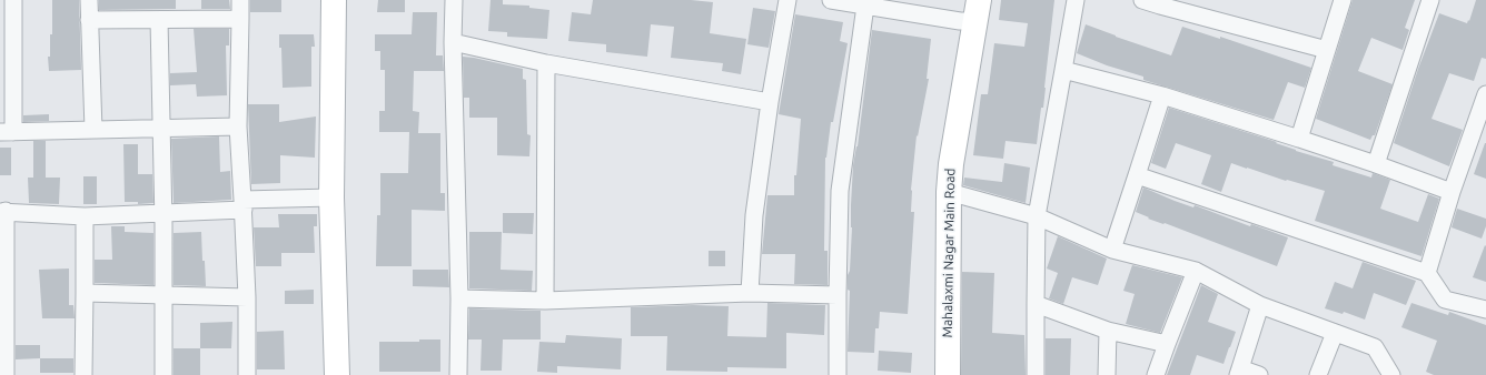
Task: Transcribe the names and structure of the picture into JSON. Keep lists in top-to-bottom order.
{
  "streets": {
    "street": ["Mahalaxmi Nagar Main Road"]
  }
}
